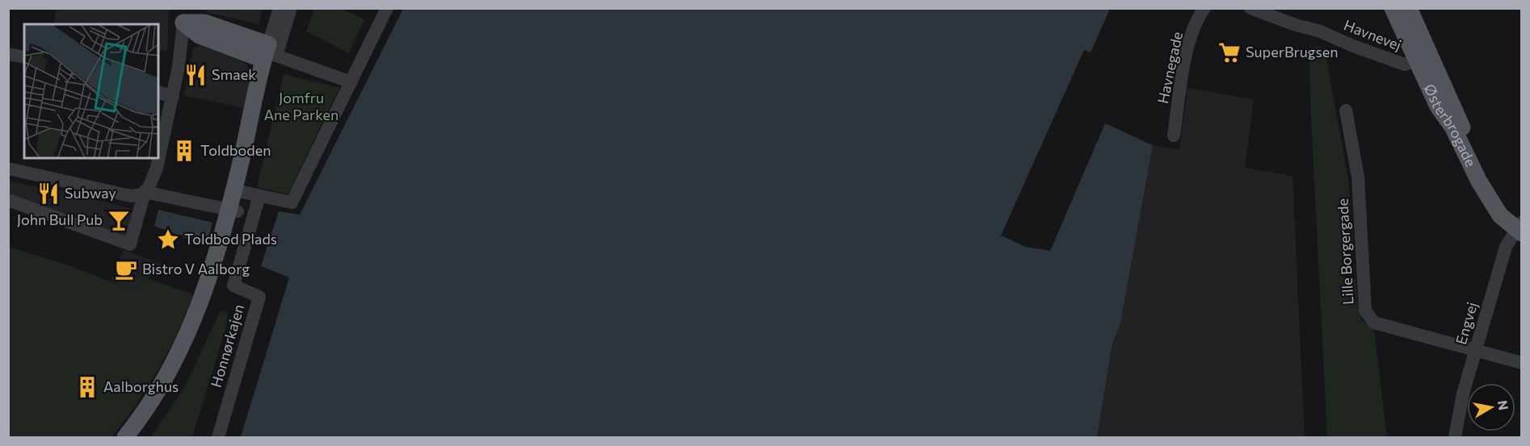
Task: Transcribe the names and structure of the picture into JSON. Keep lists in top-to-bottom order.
{
  "streets": {
    "main road": ["Østerbrogade"],
    "street": [
      "Havnevej",
      "Havnegade",
      "Lille Borgergade",
      "Engvej",
      "Honnørkajen"
    ]
  },
  "crossings": [
    ["Havnevej", "Østerbrogade"],
    ["Østerbrogade", "Engvej"],
    ["Lille Borgergade", "Engvej"]
  ],
  "parks": ["Jomfru Ane Parken"],
  "places": {
    "supermarket": ["SuperBrugsen"],
    "restaurant": ["Smaek", "Subway"],
    "building": ["Toldboden", "Aalborghus"],
    "bar": ["John Bull Pub"],
    "place": ["Toldbod Plads"],
    "cafe": ["Bistro V Aalborg"]
  },
  "north": "right"
}
